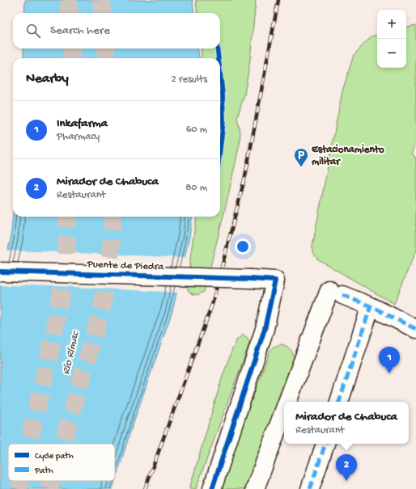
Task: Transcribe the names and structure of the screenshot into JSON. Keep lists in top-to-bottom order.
{
  "streets": {
    "street": ["Puente de Piedra"]
  },
  "water": ["Río Rímac"],
  "places": {
    "parking": ["Estacionamiento militar"]
  },
  "legend": ["Cycle path", "Path"],
  "page": {
    "map_buttons": ["+", "−"],
    "search": "Search here",
    "heading": ["Nearby", "2 results"],
    "list": [
      {
        "mark": "1",
        "name": "Inkafarma",
        "note": "Pharmacy",
        "value": "60 m"
      },
      {
        "mark": "2",
        "name": "Mirador de Chabuca",
        "note": "Restaurant",
        "value": "80 m"
      }
    ],
    "pins": ["1", "2"],
    "popup": ["Mirador de Chabuca", "Restaurant"]
  }
}
